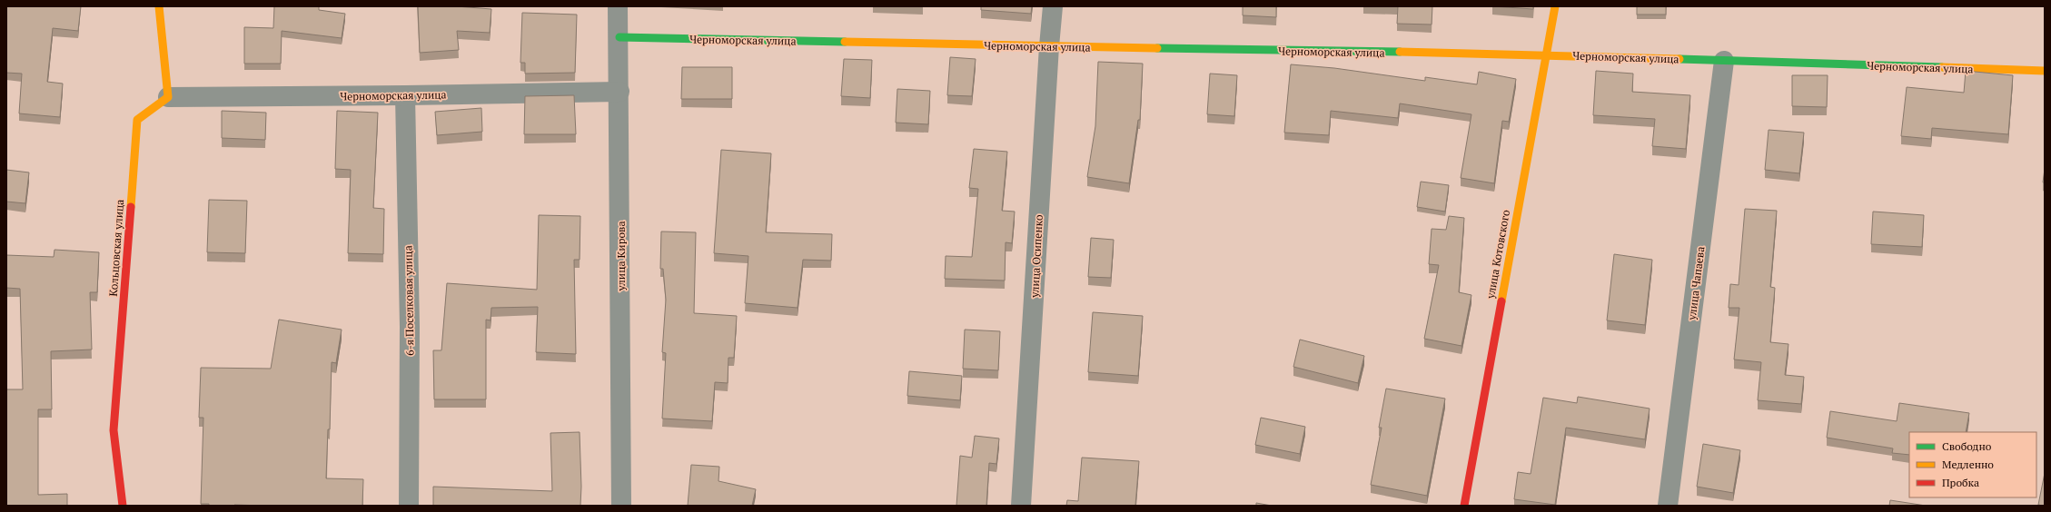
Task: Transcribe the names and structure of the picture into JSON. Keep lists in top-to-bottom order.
{
  "streets": {
    "street": [
      "Черноморская улица",
      "Кольцовская улица",
      "улица Котовского",
      "улица Кирова",
      "улица Осипенко",
      "улица Чапаева",
      "6-я Поселковая улица"
    ]
  },
  "crossings": [
    ["Черноморская улица", "Кольцовская улица"],
    ["Черноморская улица", "улица Котовского"],
    ["Черноморская улица", "улица Кирова"],
    ["Черноморская улица", "улица Осипенко"],
    ["Черноморская улица", "улица Чапаева"],
    ["Черноморская улица", "6-я Поселковая улица"]
  ],
  "legend": ["Свободно", "Медленно", "Пробка"]
}
